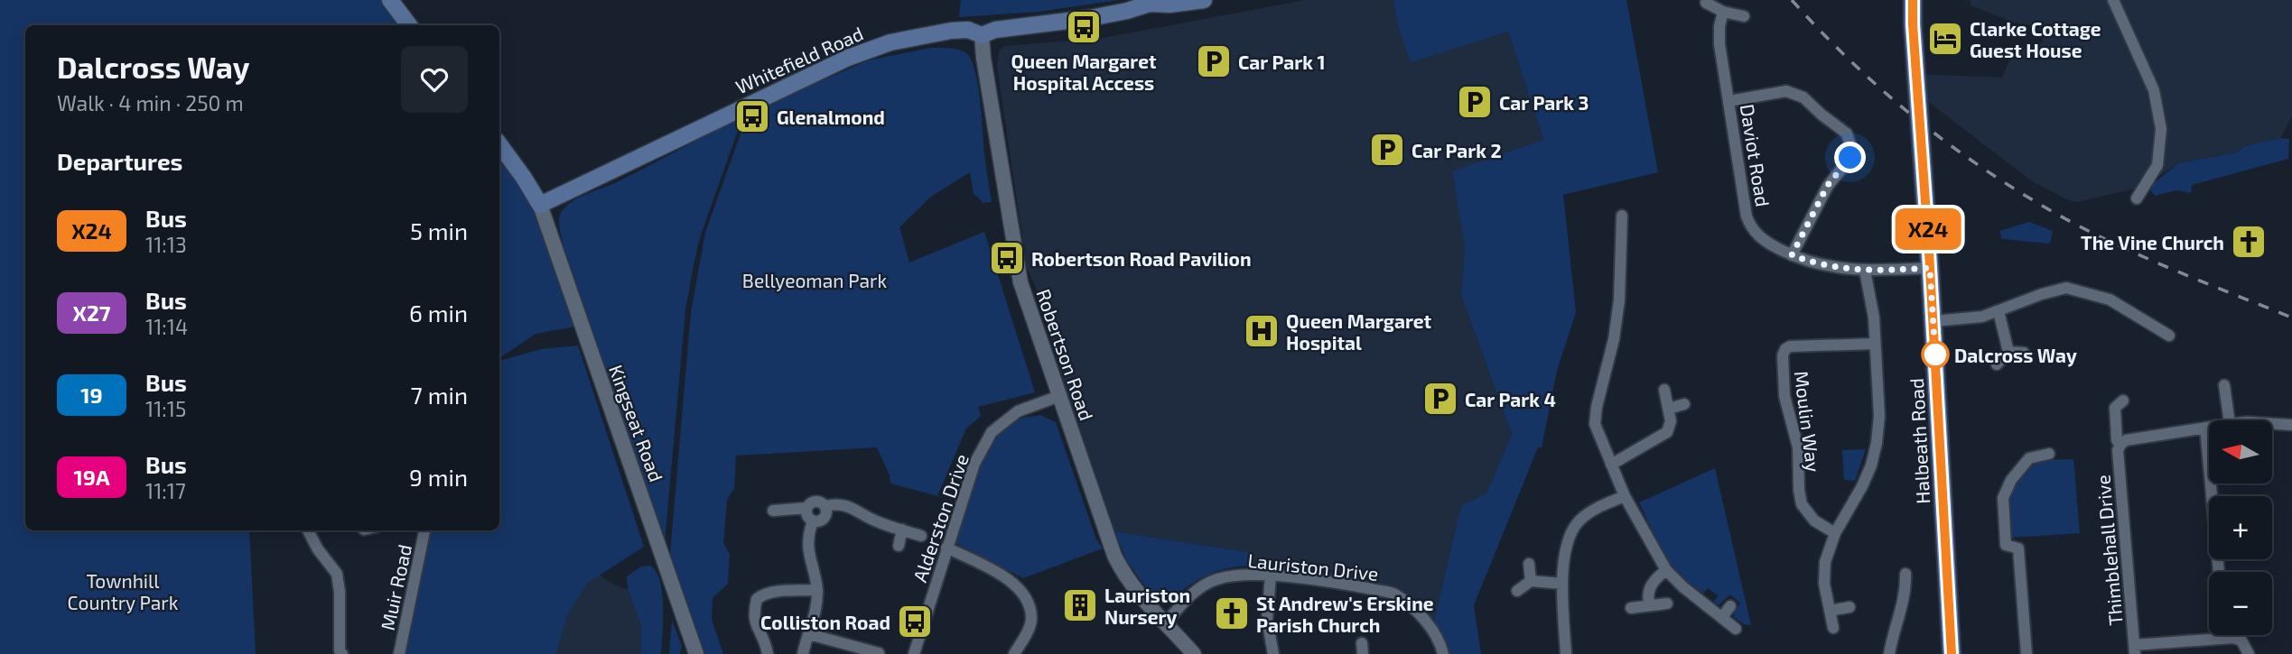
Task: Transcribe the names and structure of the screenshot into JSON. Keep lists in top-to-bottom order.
{
  "streets": {
    "main road": ["Whitefield Road", "Halbeath Road"],
    "street": [
      "Daviot Road",
      "Robertson Road",
      "Moulin Way",
      "Kingseat Road",
      "Alderston Drive",
      "Thimblehall Drive",
      "Lauriston Drive",
      "Muir Road"
    ]
  },
  "crossings": [
    ["Whitefield Road", "Robertson Road"],
    ["Whitefield Road", "Kingseat Road"],
    ["Daviot Road", "Halbeath Road"],
    ["Robertson Road", "Alderston Drive"],
    ["Robertson Road", "Lauriston Drive"]
  ],
  "parks": ["Bellyeoman Park", "Townhill Country Park"],
  "places": {
    "bus stop": [
      "Queen Margaret Hospital Access",
      "Glenalmond",
      "Robertson Road Pavilion",
      "Colliston Road"
    ],
    "hotel": ["Clarke Cottage Guest House"],
    "parking": [
      "Car Park 1",
      "Car Park 3",
      "Car Park 2",
      "Car Park 4"
    ],
    "church": ["The Vine Church", "St Andrew's Erskine Parish Church"],
    "hospital": ["Queen Margaret Hospital"],
    "other": ["Dalcross Way"],
    "building": ["Lauriston Nursery"]
  },
  "lines": ["bus line X24"],
  "north": "left",
  "page": {
    "on_map": "X24",
    "heading": [
      ["Dalcross Way", "Walk · 4 min · 250 m"],
      "Departures"
    ],
    "list": [
      {
        "mark": "X24",
        "name": "Bus",
        "note": "11:13",
        "value": "5 min"
      },
      {
        "mark": "X27",
        "name": "Bus",
        "note": "11:14",
        "value": "6 min"
      },
      {
        "mark": "19",
        "name": "Bus",
        "note": "11:15",
        "value": "7 min"
      },
      {
        "mark": "19A",
        "name": "Bus",
        "note": "11:17",
        "value": "9 min"
      }
    ],
    "map_buttons": ["+", "−"]
  }
}
